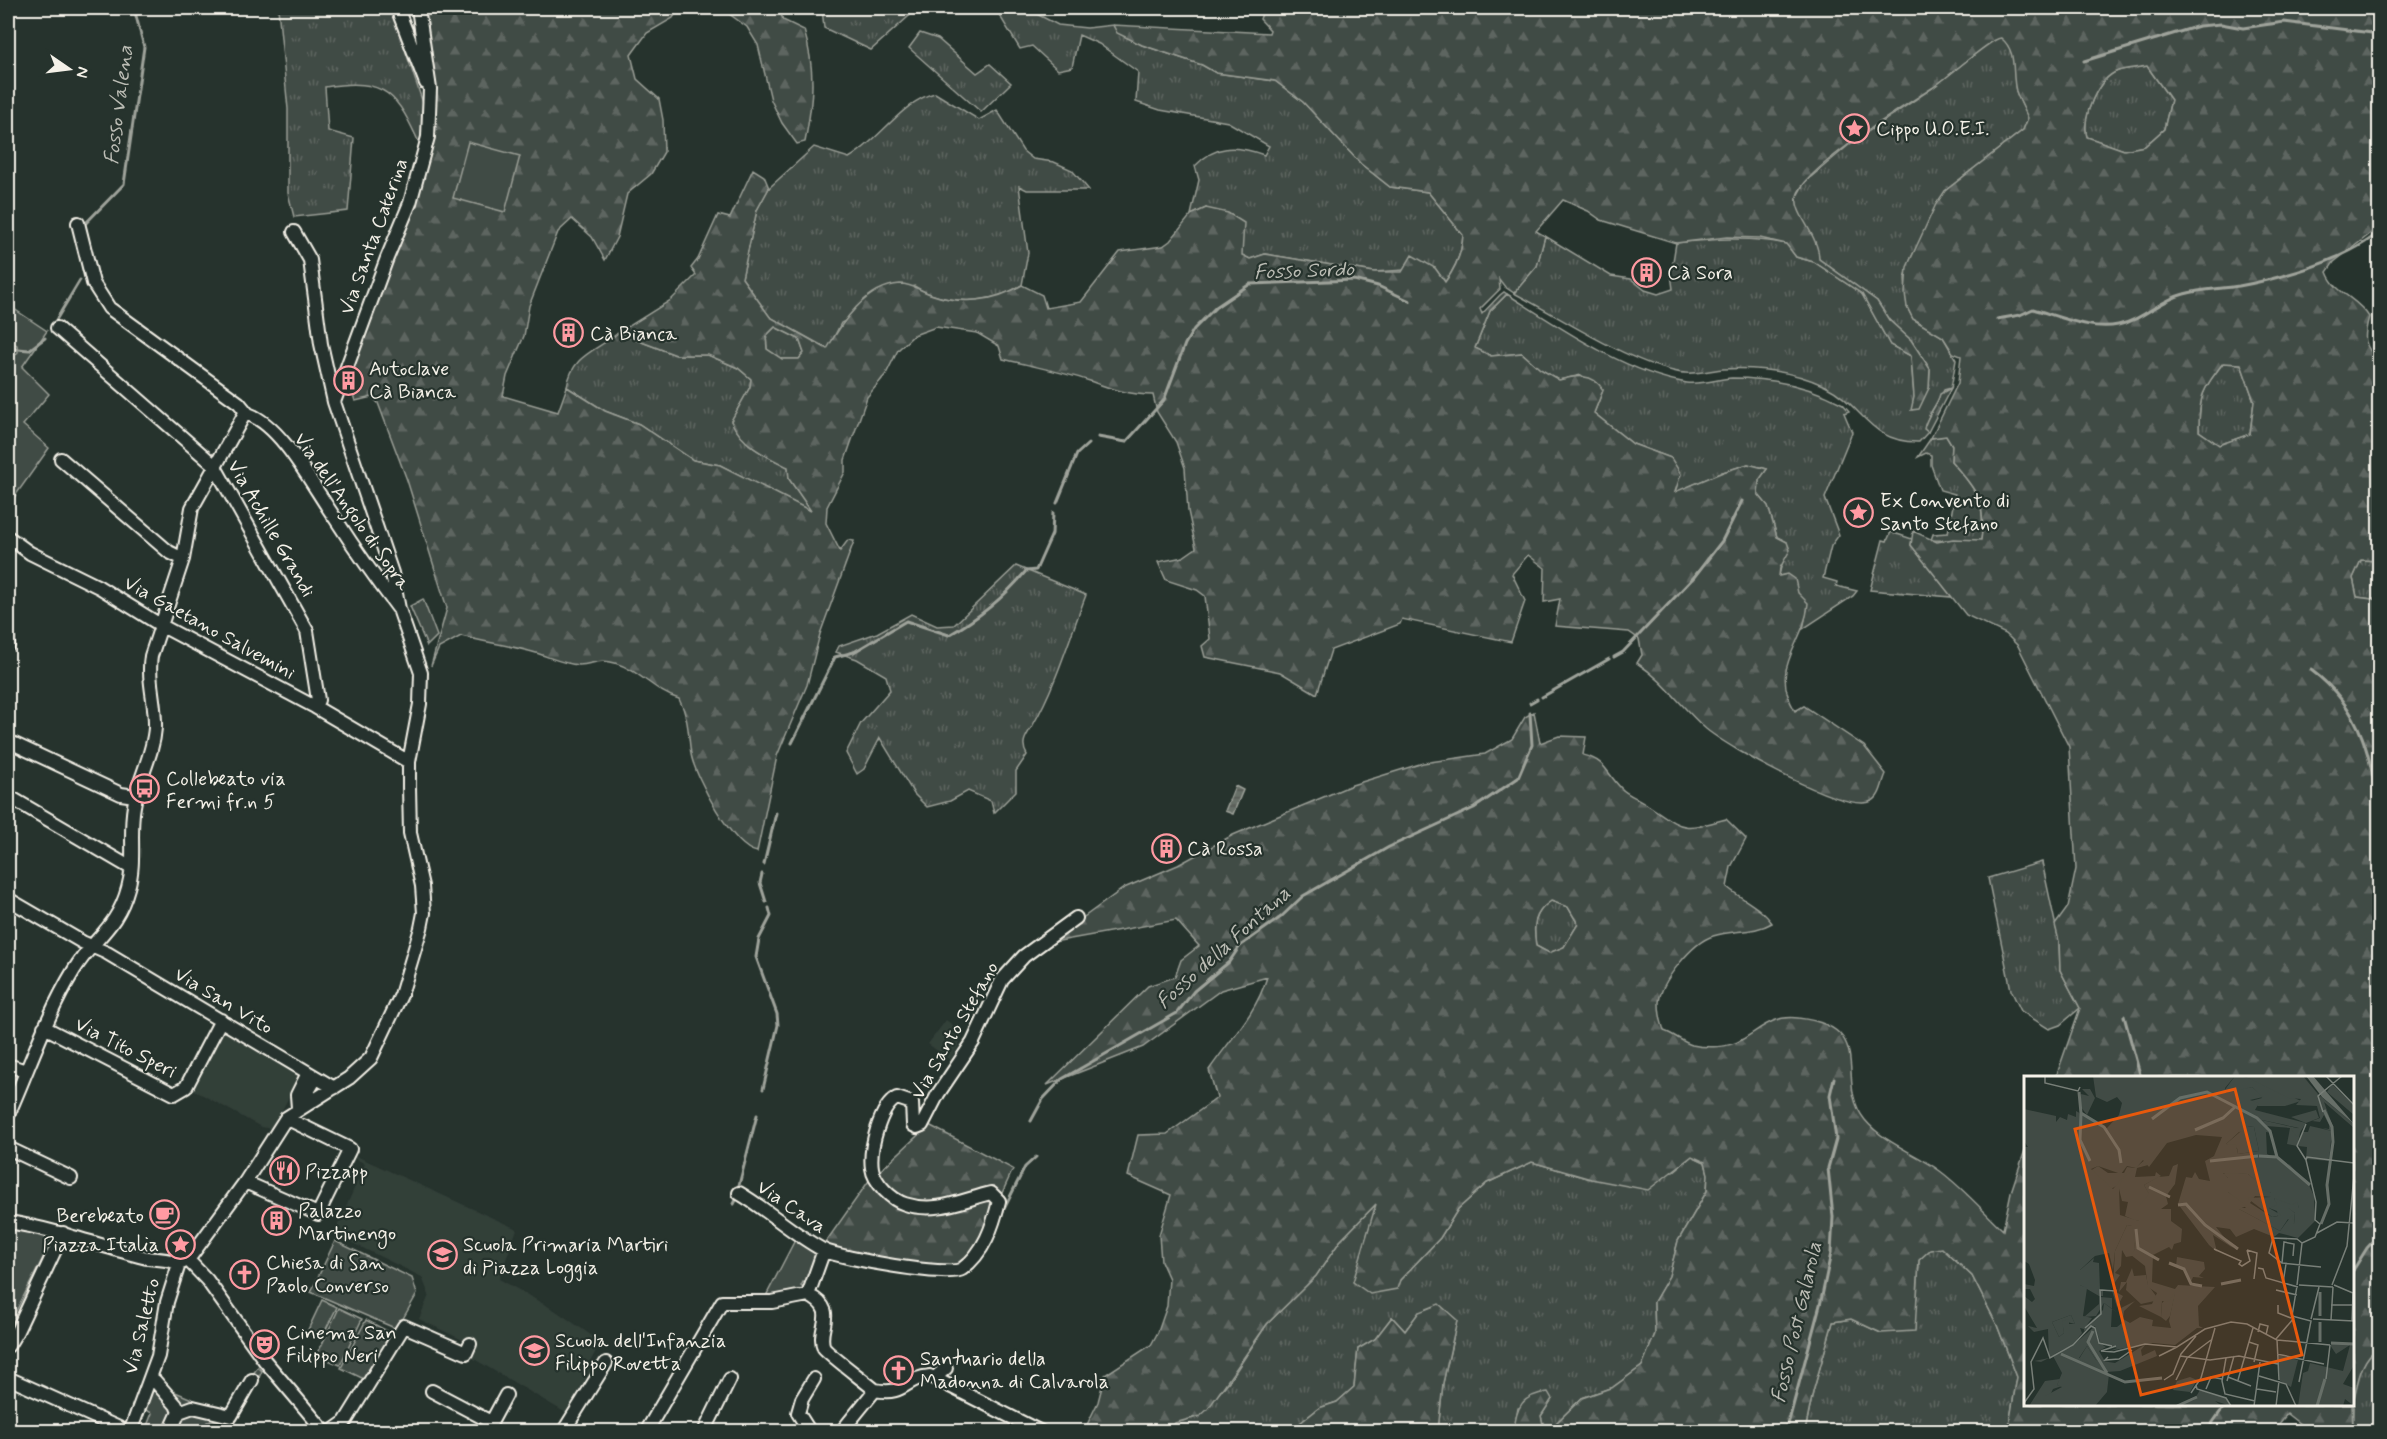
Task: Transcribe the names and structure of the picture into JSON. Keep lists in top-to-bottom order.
{
  "streets": {
    "street": [
      "Via Santa Caterina",
      "Via dell'Angolo di Sopra",
      "Via Achille Grandi",
      "Via Gaetano Salvemini",
      "Via San Vito",
      "Via Santo Stefano",
      "Via Tito Speri",
      "Via Cava",
      "Via Saletto"
    ]
  },
  "crossings": [
    ["Via Santa Caterina", "Via dell'Angolo di Sopra"],
    ["Via Santa Caterina", "Via Gaetano Salvemini"],
    ["Via Santa Caterina", "Via San Vito"],
    ["Via Santa Caterina", "Via Saletto"],
    ["Via Achille Grandi", "Via Gaetano Salvemini"],
    ["Via San Vito", "Via Tito Speri"],
    ["Via Santo Stefano", "Via Cava"]
  ],
  "water": [
    "Fosso Valena",
    "Fosso Sordo",
    "Fosso della Fontana",
    "Fosso Post Galarola"
  ],
  "places": {
    "place": ["Cippo U.O.E.I.", "Ex Convento di Santo Stefano", "Piazza Italia"],
    "building": [
      "Cà Sora",
      "Cà Bianca",
      "Autoclave Cà Bianca",
      "Cà Rossa",
      "Palazzo Martinengo"
    ],
    "bus stop": ["Collebeato via Fermi fr.n 5"],
    "restaurant": ["Pizzapp"],
    "cafe": ["Berebeato"],
    "school or university": ["Scuola Primaria Martiri di Piazza Loggia", "Scuola dell'Infanzia Filippo Rovetta"],
    "church": ["Chiesa di San Paolo Converso", "Santuario della Madonna di Calvarola"],
    "theatre": ["Cinema San Filippo Neri"]
  },
  "north": "right"
}
